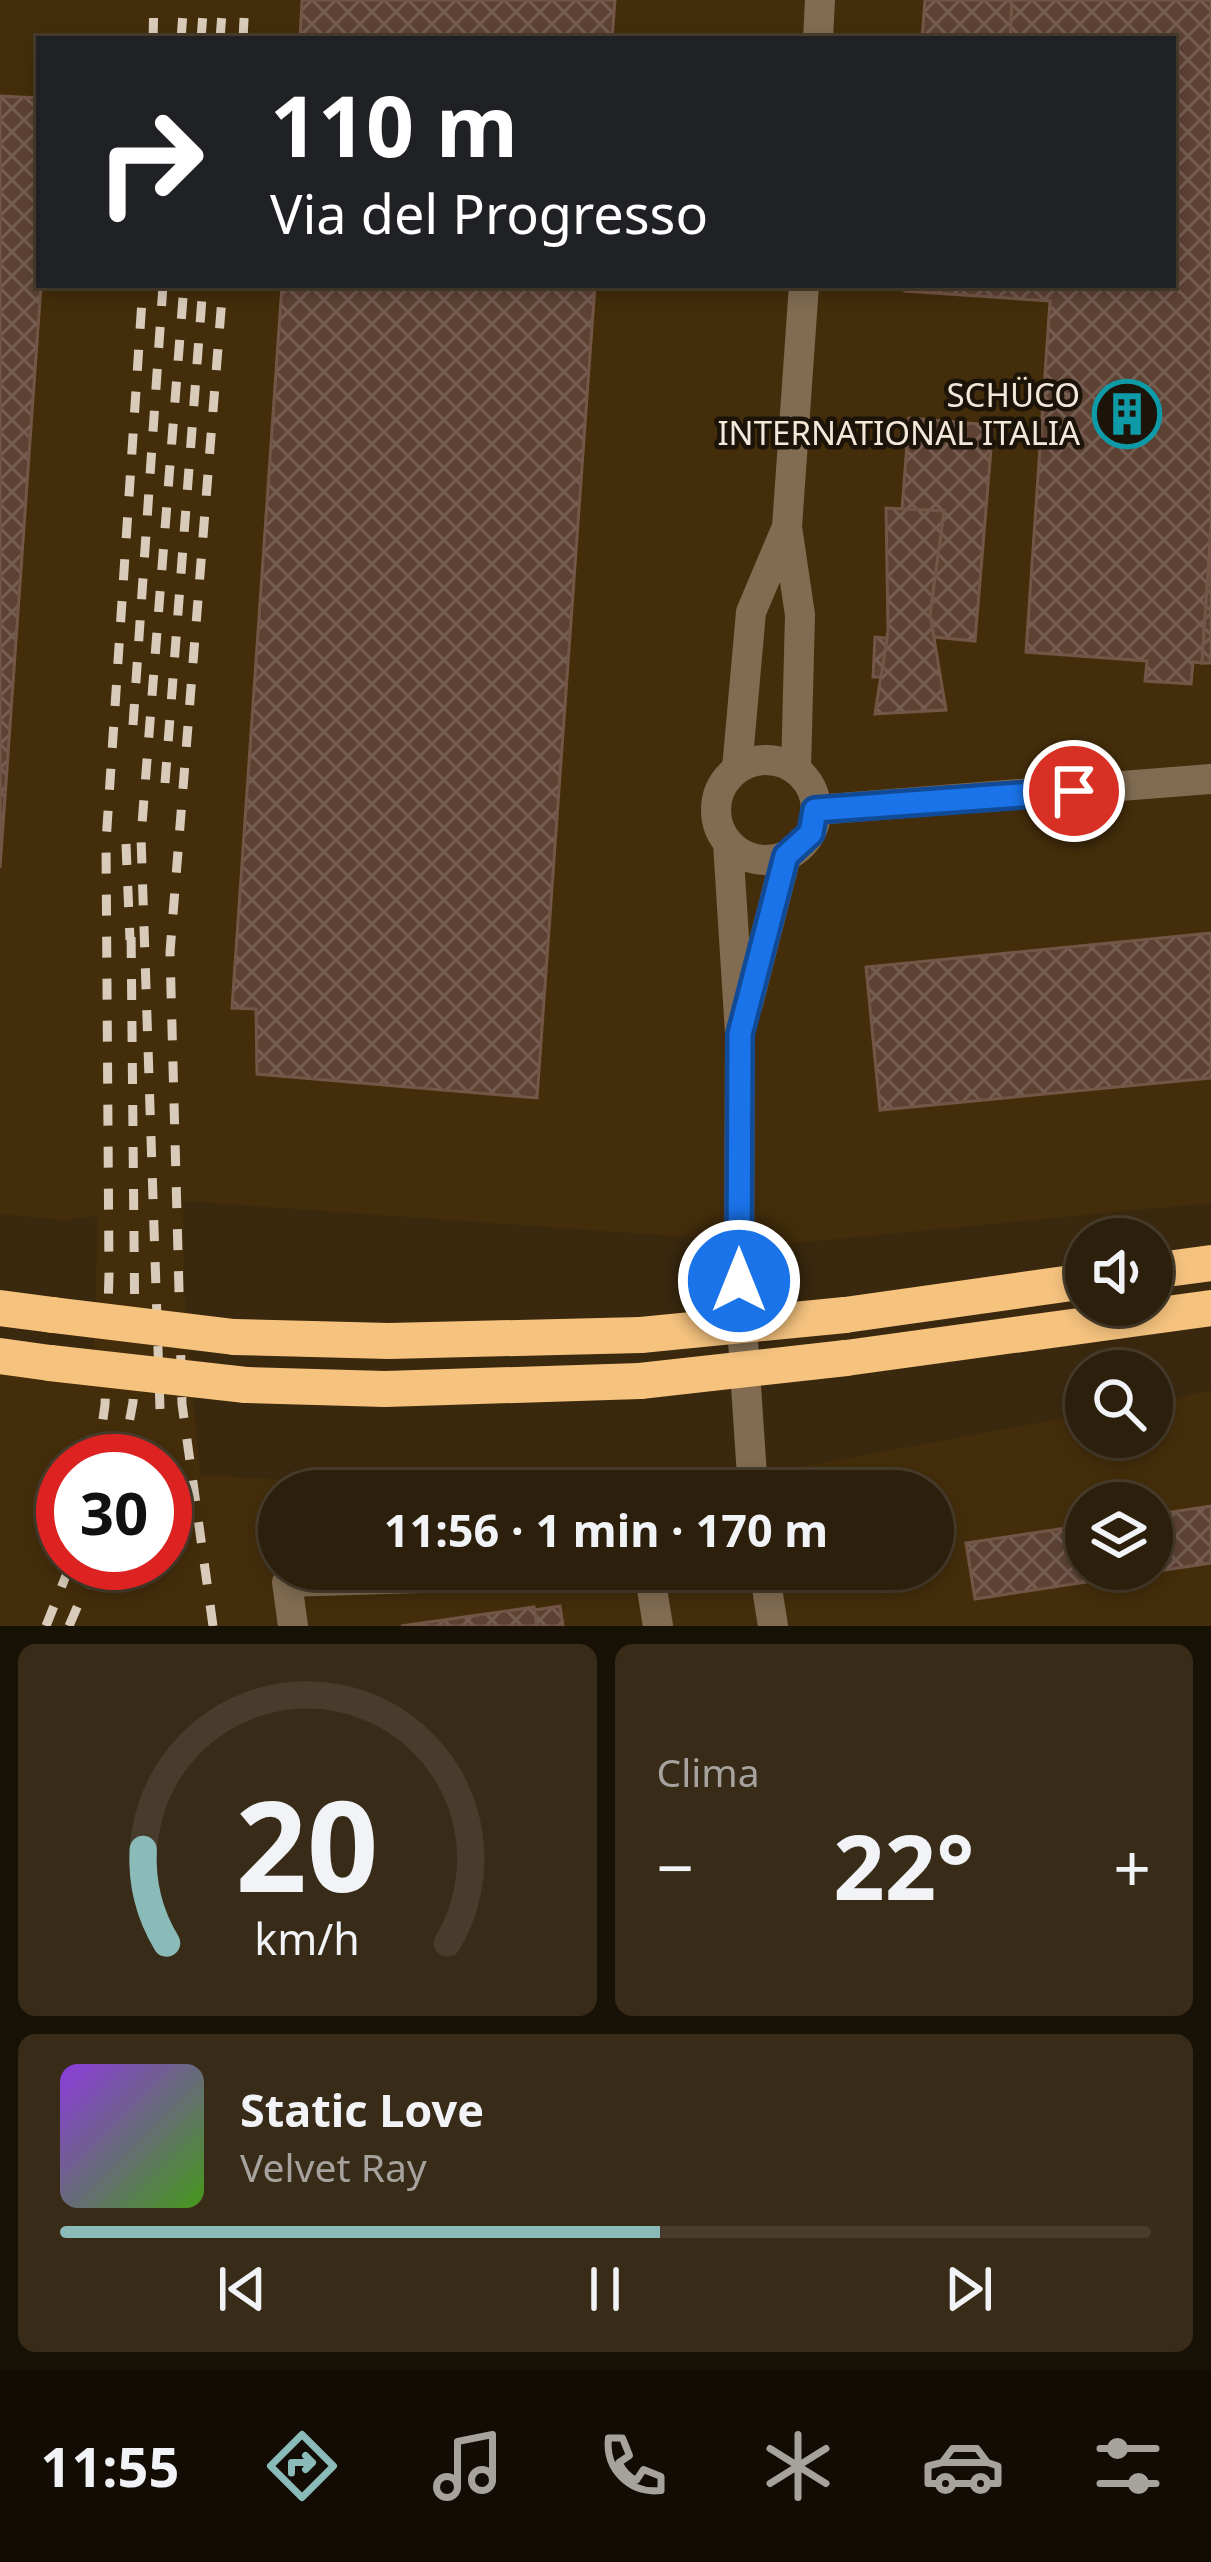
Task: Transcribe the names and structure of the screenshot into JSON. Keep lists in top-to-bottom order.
{
  "places": {
    "building": ["SCHÜCO INTERNATIONAL ITALIA"]
  },
  "page": {
    "turn": ["110 m", "Via del Progresso"],
    "limit": "30",
    "trip": "11:56 · 1 min · 170 m",
    "tile": "Clima",
    "heat": ["−", "22°", "+"],
    "song": ["Static Love", "Velvet Ray"],
    "tabs": "11:55",
    "gauge": ["20", "km/h"]
  }
}
